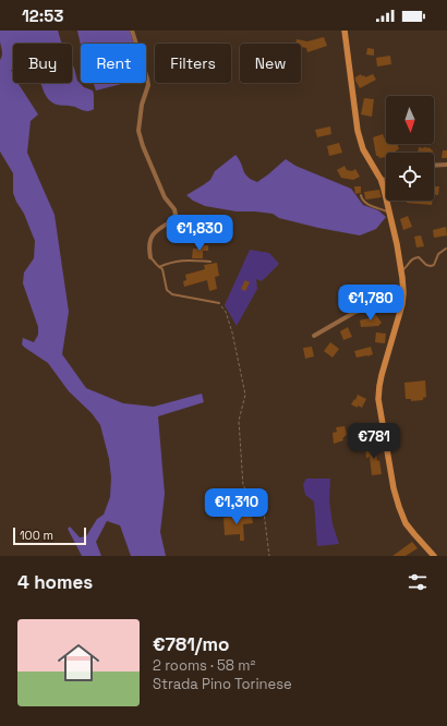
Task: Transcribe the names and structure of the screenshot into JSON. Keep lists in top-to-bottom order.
{
  "scale_bar": "100 m",
  "north": "bottom",
  "page": {
    "status": "12:53",
    "chip": [
      "Buy",
      "Rent",
      "Filters",
      "New"
    ],
    "price": [
      "€1,830",
      "€1,780",
      "€781",
      "€1,310"
    ],
    "scale": "100 m",
    "heading": "4 homes",
    "list": [
      {
        "name": "€781/mo",
        "note": "2 rooms · 58 m² · Strada Pino Torinese"
      }
    ]
  }
}
